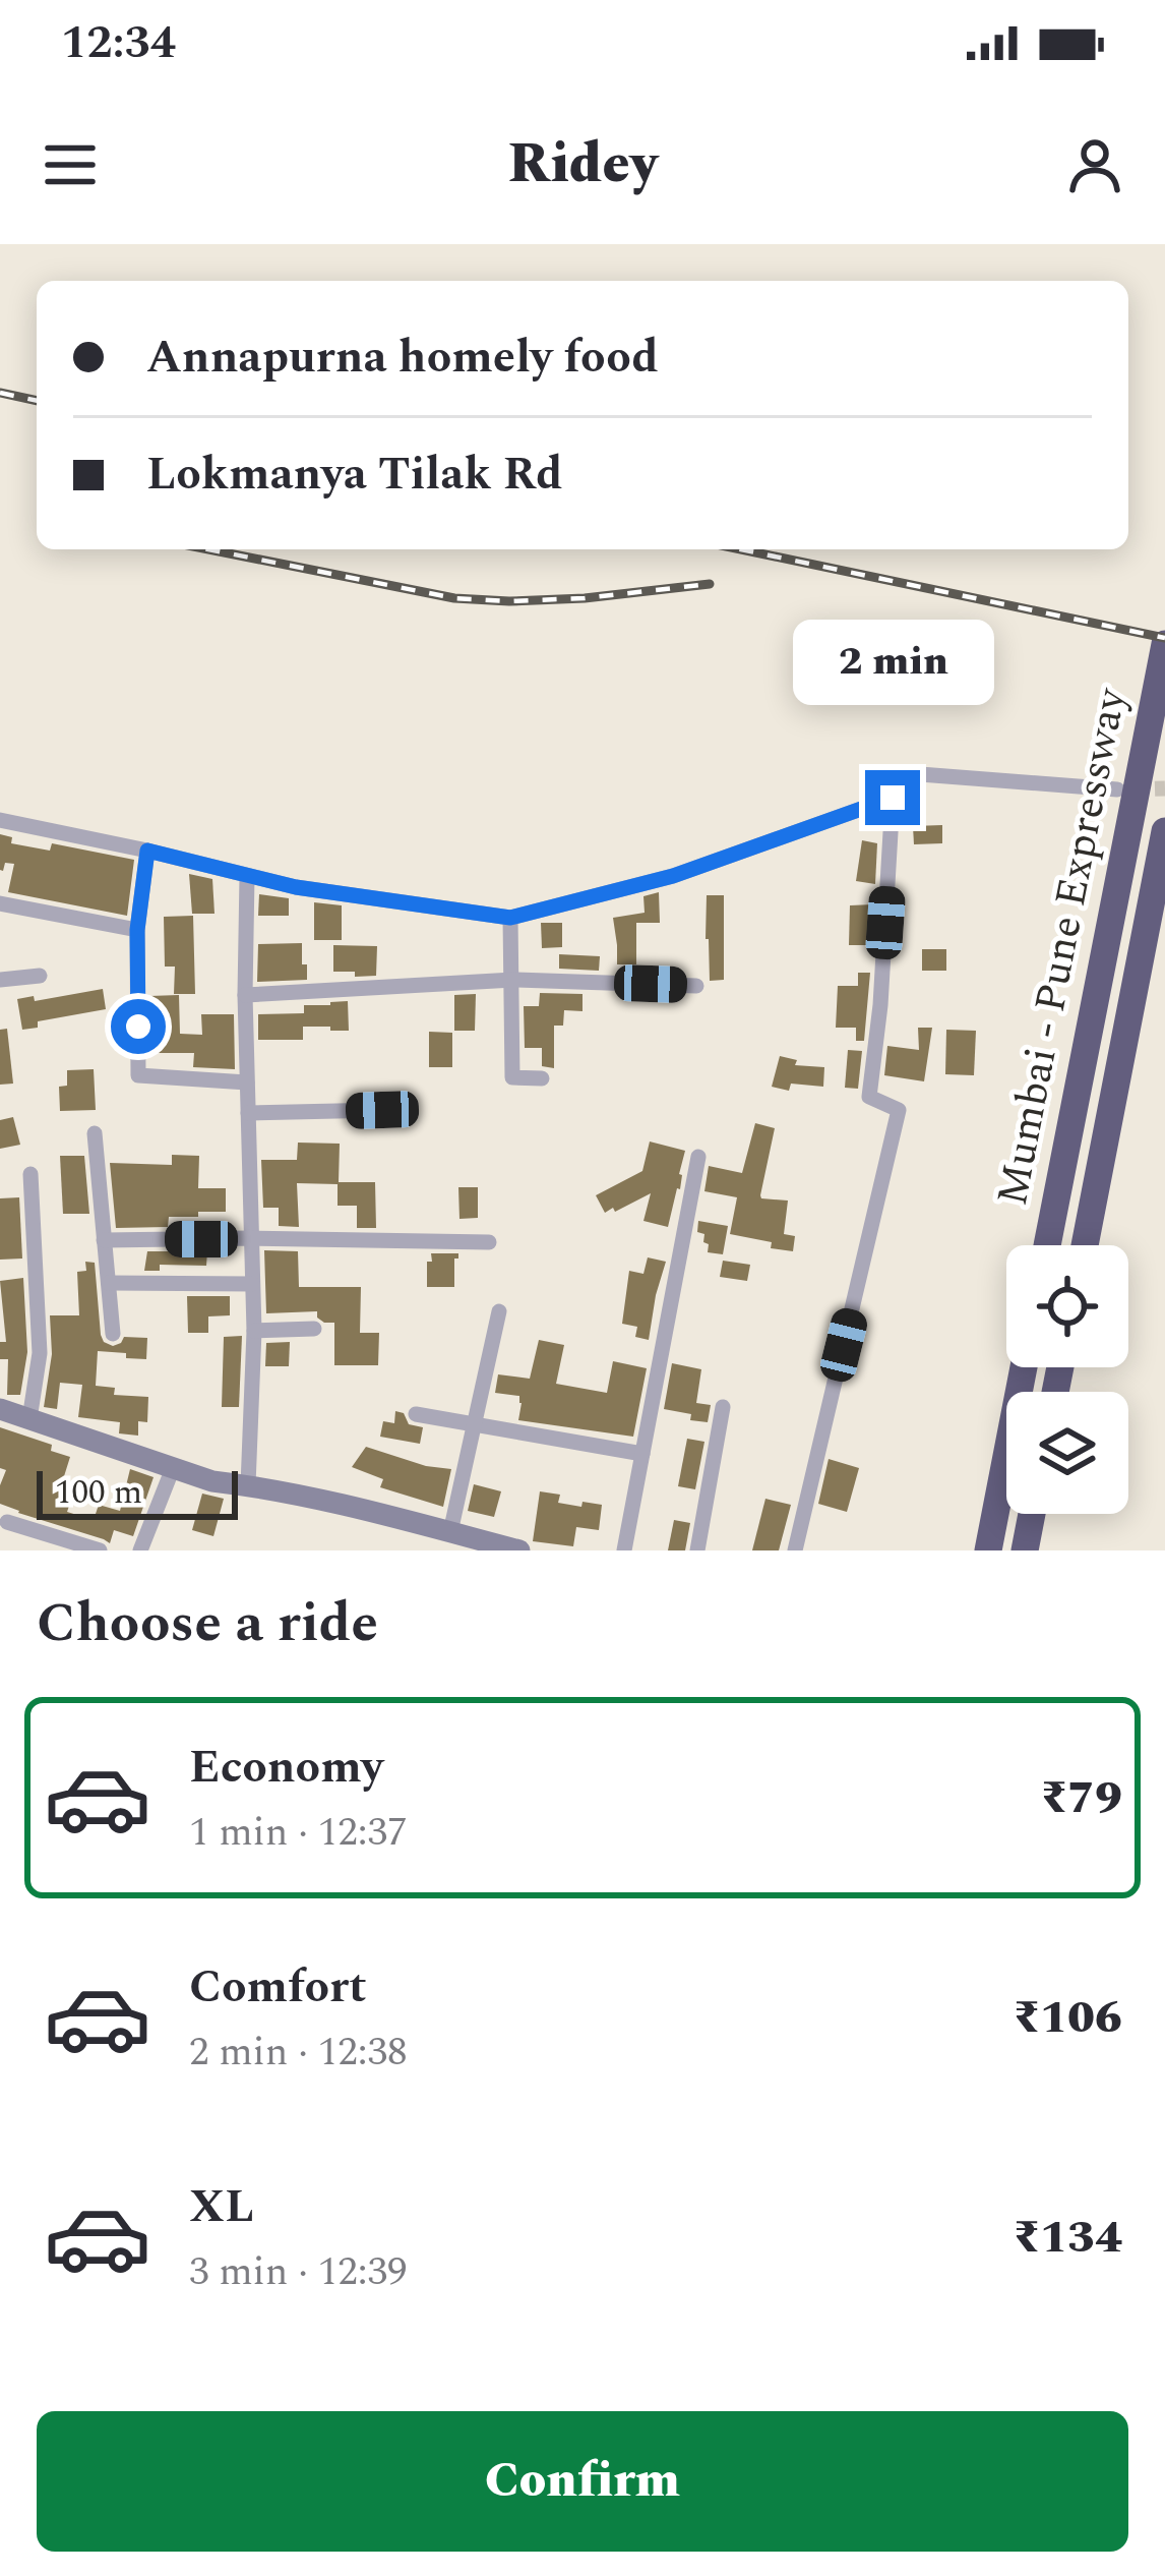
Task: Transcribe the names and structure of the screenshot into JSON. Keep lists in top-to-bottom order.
{
  "streets": {
    "highway": ["Mumbai - Pune Expressway"]
  },
  "scale_bar": "100 m",
  "page": {
    "status": "12:34",
    "header": "Ridey",
    "banner": ["Annapurna homely food", "Lokmanya Tilak Rd"],
    "bubble": "2 min",
    "scale": "100 m",
    "heading": "Choose a ride",
    "list": [
      {
        "name": "Economy",
        "note": "1 min · 12:37",
        "value": "₹79"
      },
      {
        "name": "Comfort",
        "note": "2 min · 12:38",
        "value": "₹106"
      },
      {
        "name": "XL",
        "note": "3 min · 12:39",
        "value": "₹134"
      }
    ],
    "buttons": "Confirm"
  }
}
